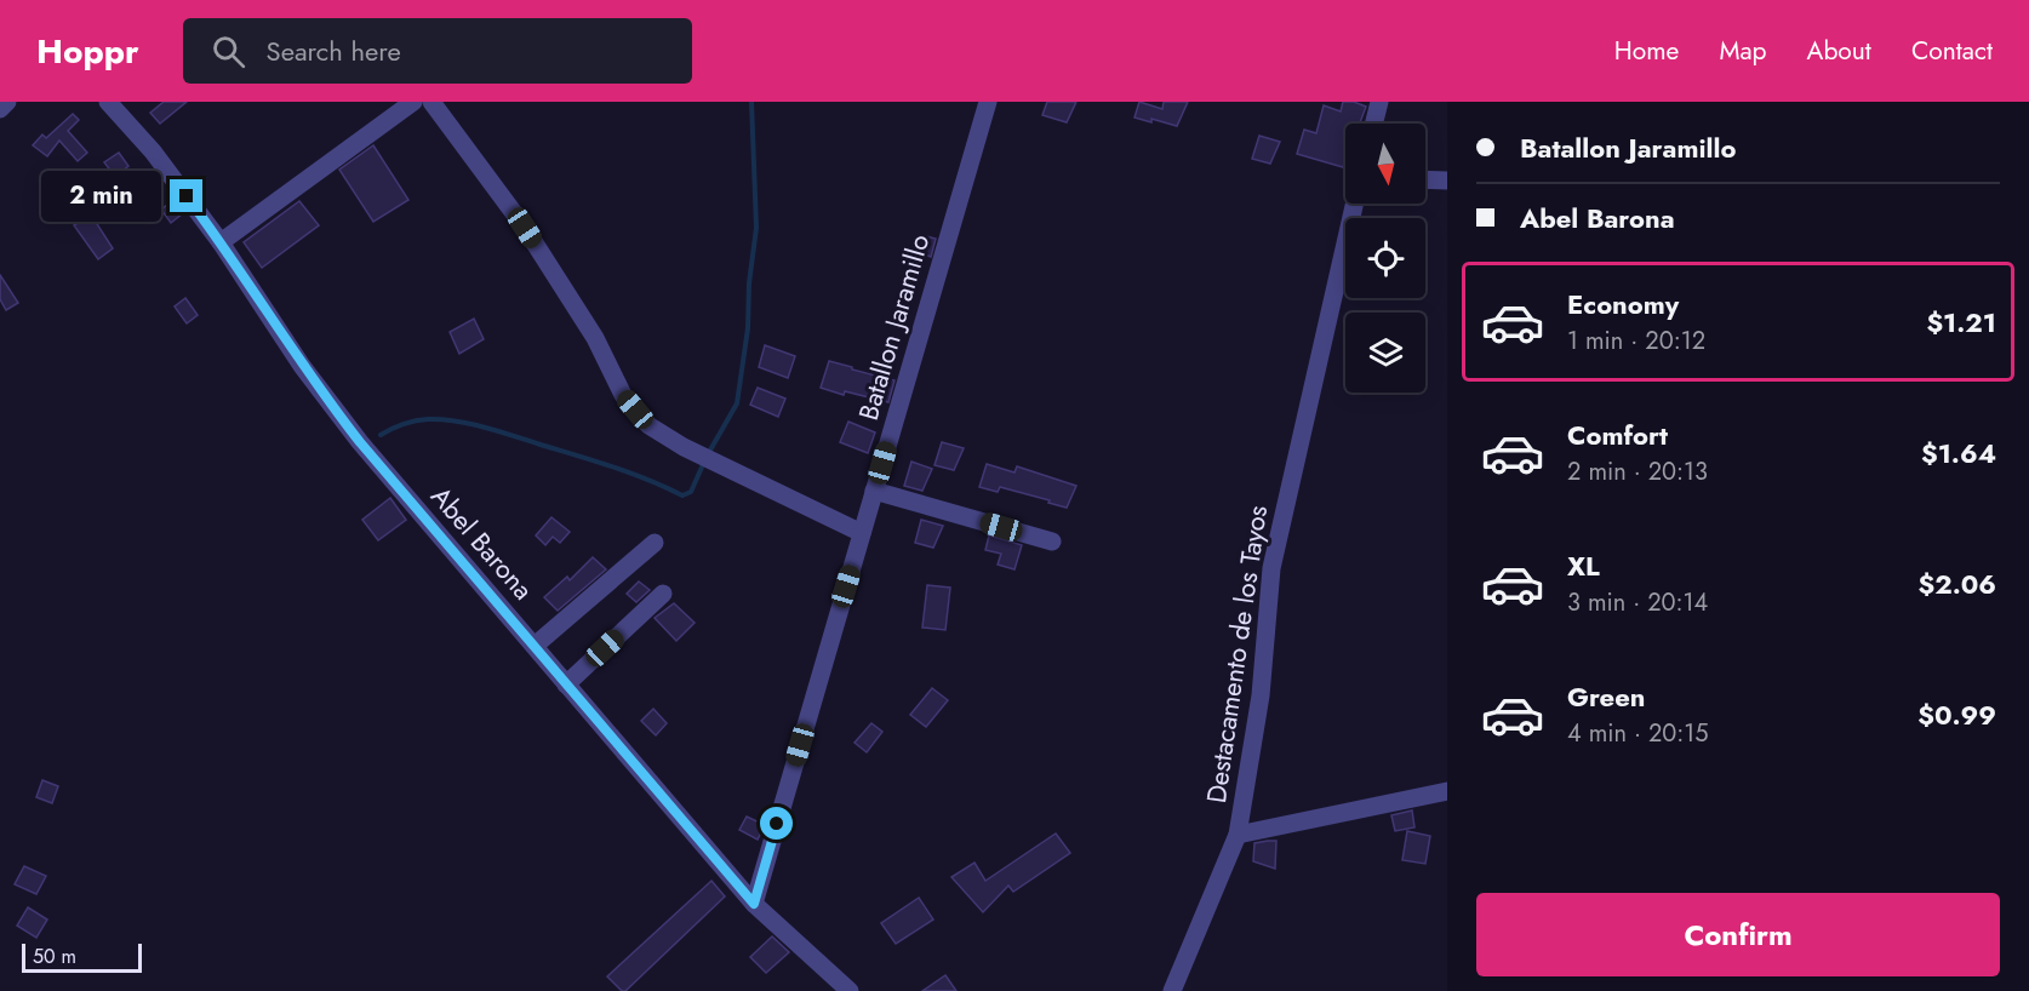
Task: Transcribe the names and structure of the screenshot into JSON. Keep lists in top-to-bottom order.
{
  "streets": {
    "street": ["Batallon Jaramillo", "Abel Barona", "Destacamento de los Tayos"]
  },
  "crossings": [
    ["Batallon Jaramillo", "Abel Barona"]
  ],
  "scale_bar": "50 m",
  "north": "bottom",
  "page": {
    "header": "Hoppr",
    "search": "Search here",
    "nav": [
      "Home",
      "Map",
      "About",
      "Contact"
    ],
    "banner": ["Batallon Jaramillo", "Abel Barona"],
    "bubble": "2 min",
    "list": [
      {
        "name": "Economy",
        "note": "1 min · 20:12",
        "value": "$1.21"
      },
      {
        "name": "Comfort",
        "note": "2 min · 20:13",
        "value": "$1.64"
      },
      {
        "name": "XL",
        "note": "3 min · 20:14",
        "value": "$2.06"
      },
      {
        "name": "Green",
        "note": "4 min · 20:15",
        "value": "$0.99"
      }
    ],
    "buttons": "Confirm",
    "scale": "50 m"
  }
}
